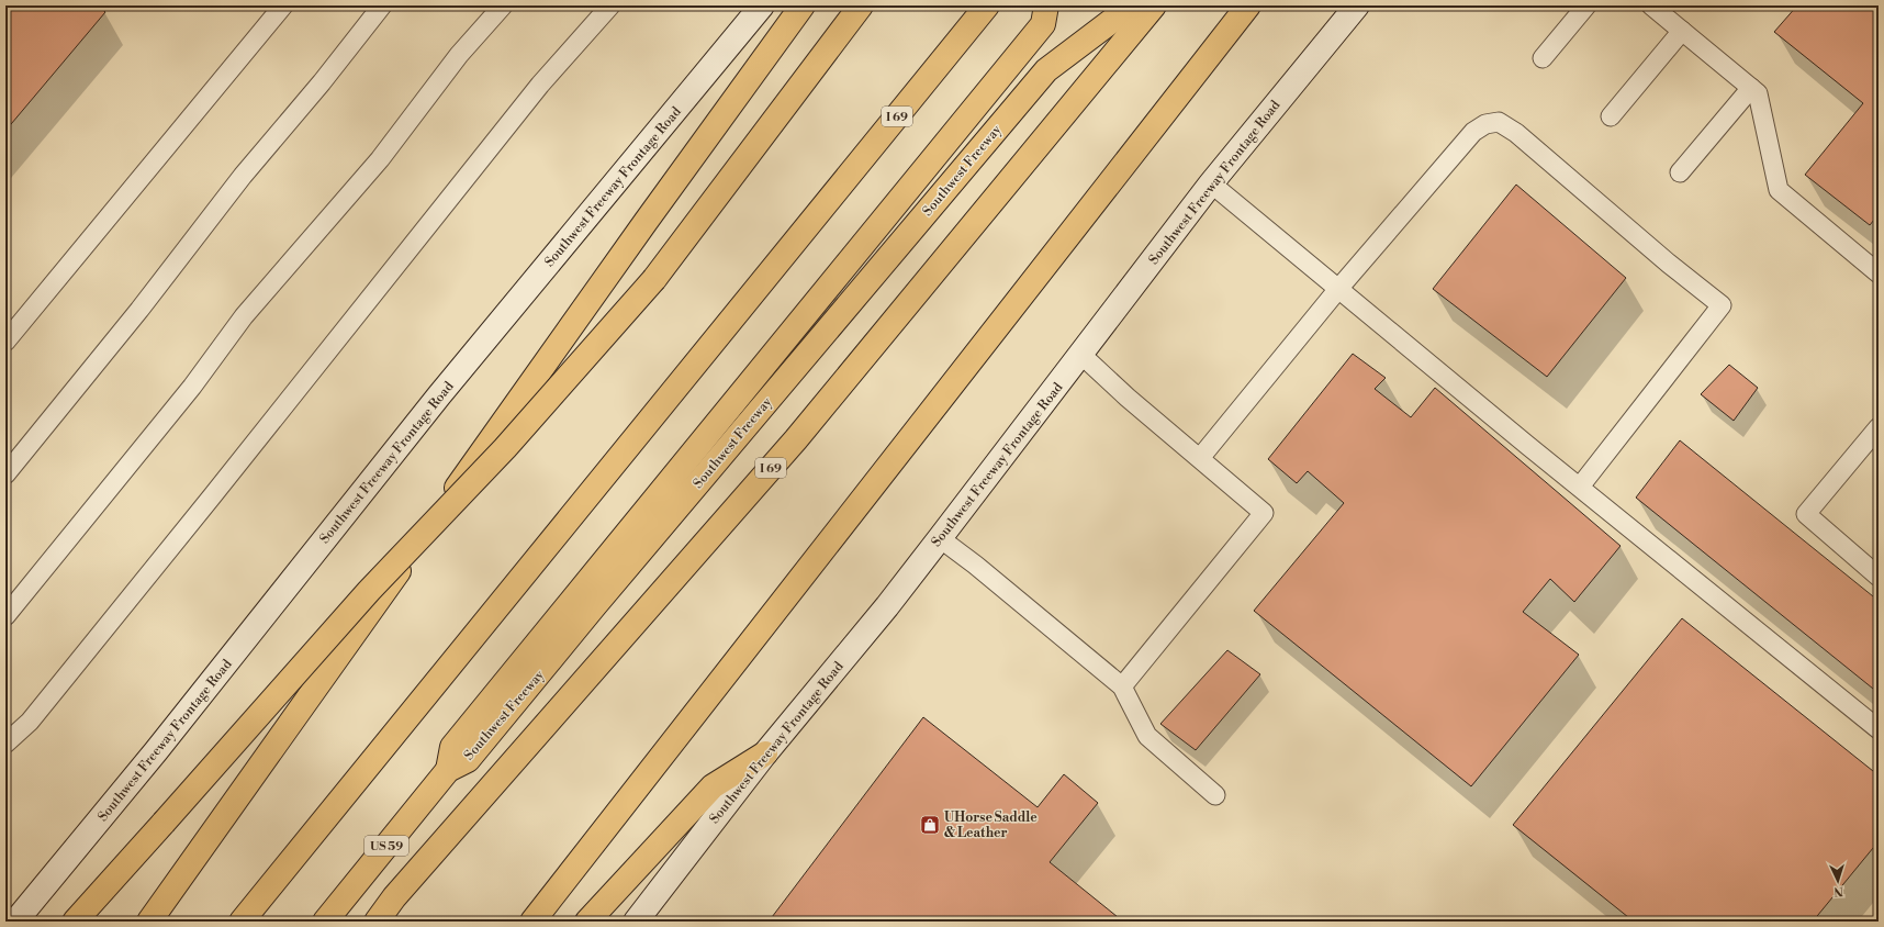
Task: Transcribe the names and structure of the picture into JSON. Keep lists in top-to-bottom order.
{
  "streets": {
    "highway": ["I 69", "Southwest Freeway", "US 59"],
    "main road": ["Southwest Freeway Frontage Road"]
  },
  "crossings": [
    ["Southwest Freeway", "US 59"]
  ],
  "places": {
    "shop": ["UHorse Saddle & Leather"]
  },
  "north": "bottom"
}
